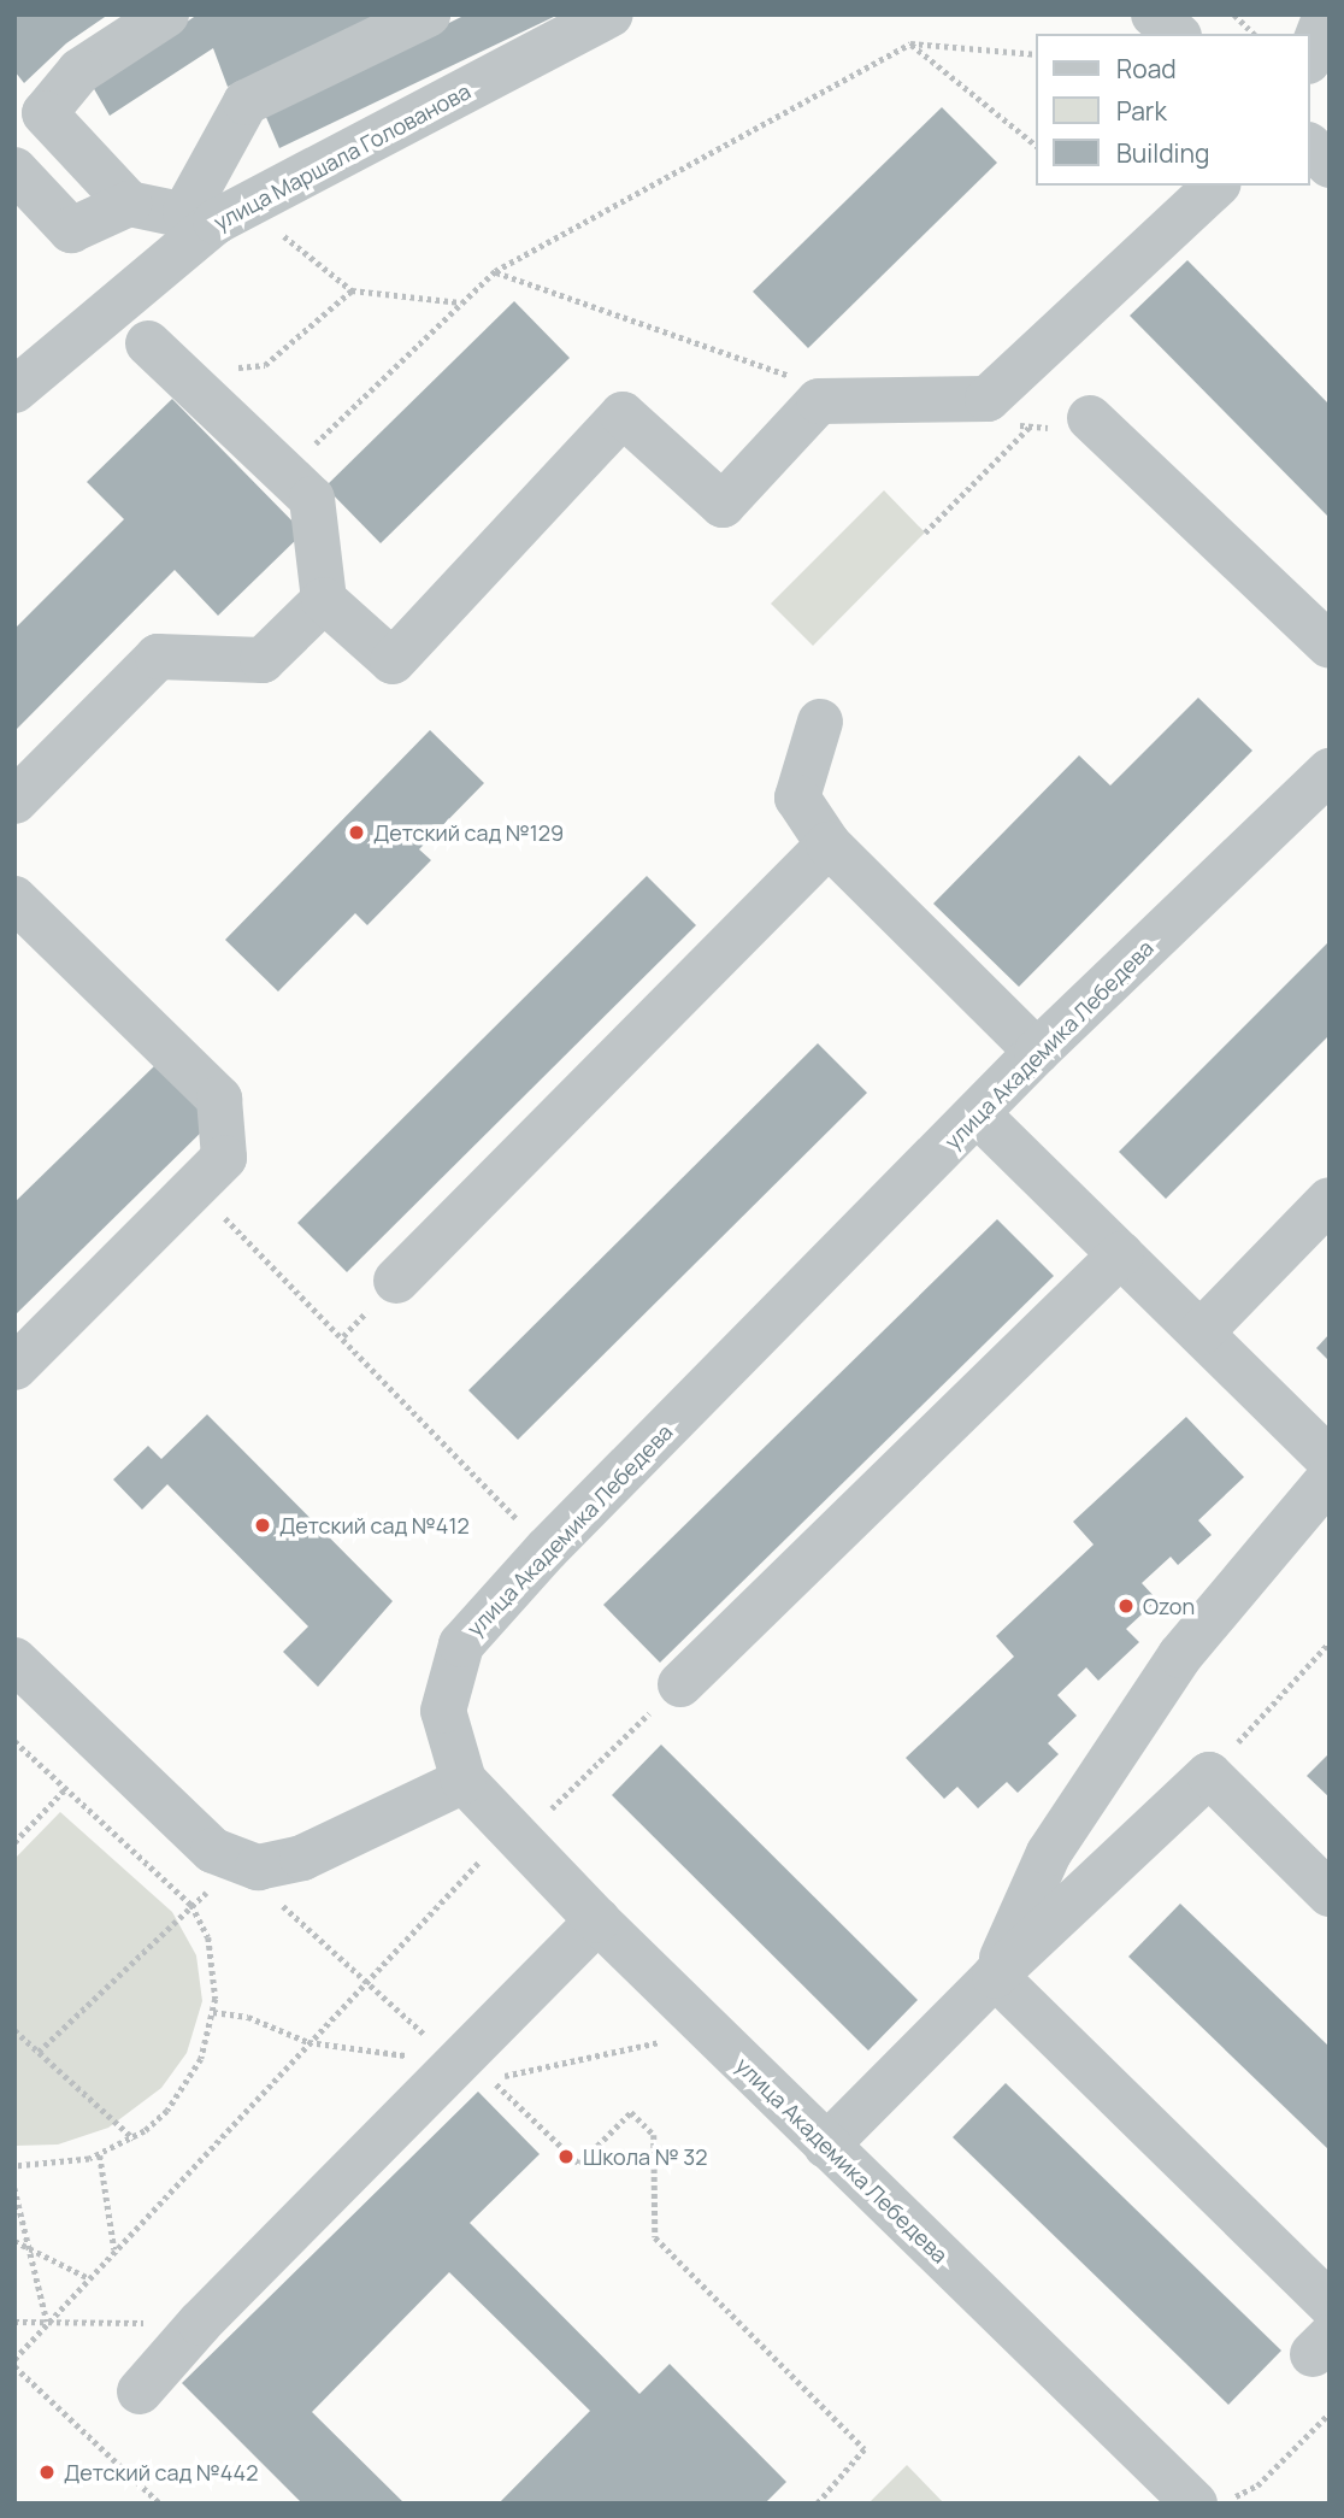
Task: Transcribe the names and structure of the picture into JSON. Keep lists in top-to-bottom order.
{
  "streets": {
    "street": ["улица Маршала Голованова", "улица Академика Лебедева"]
  },
  "places": [
    "Детский сад №129",
    "Детский сад №412",
    "Ozon",
    "Школа № 32",
    "Детский сад №442"
  ],
  "legend": ["Road", "Park", "Building"]
}
